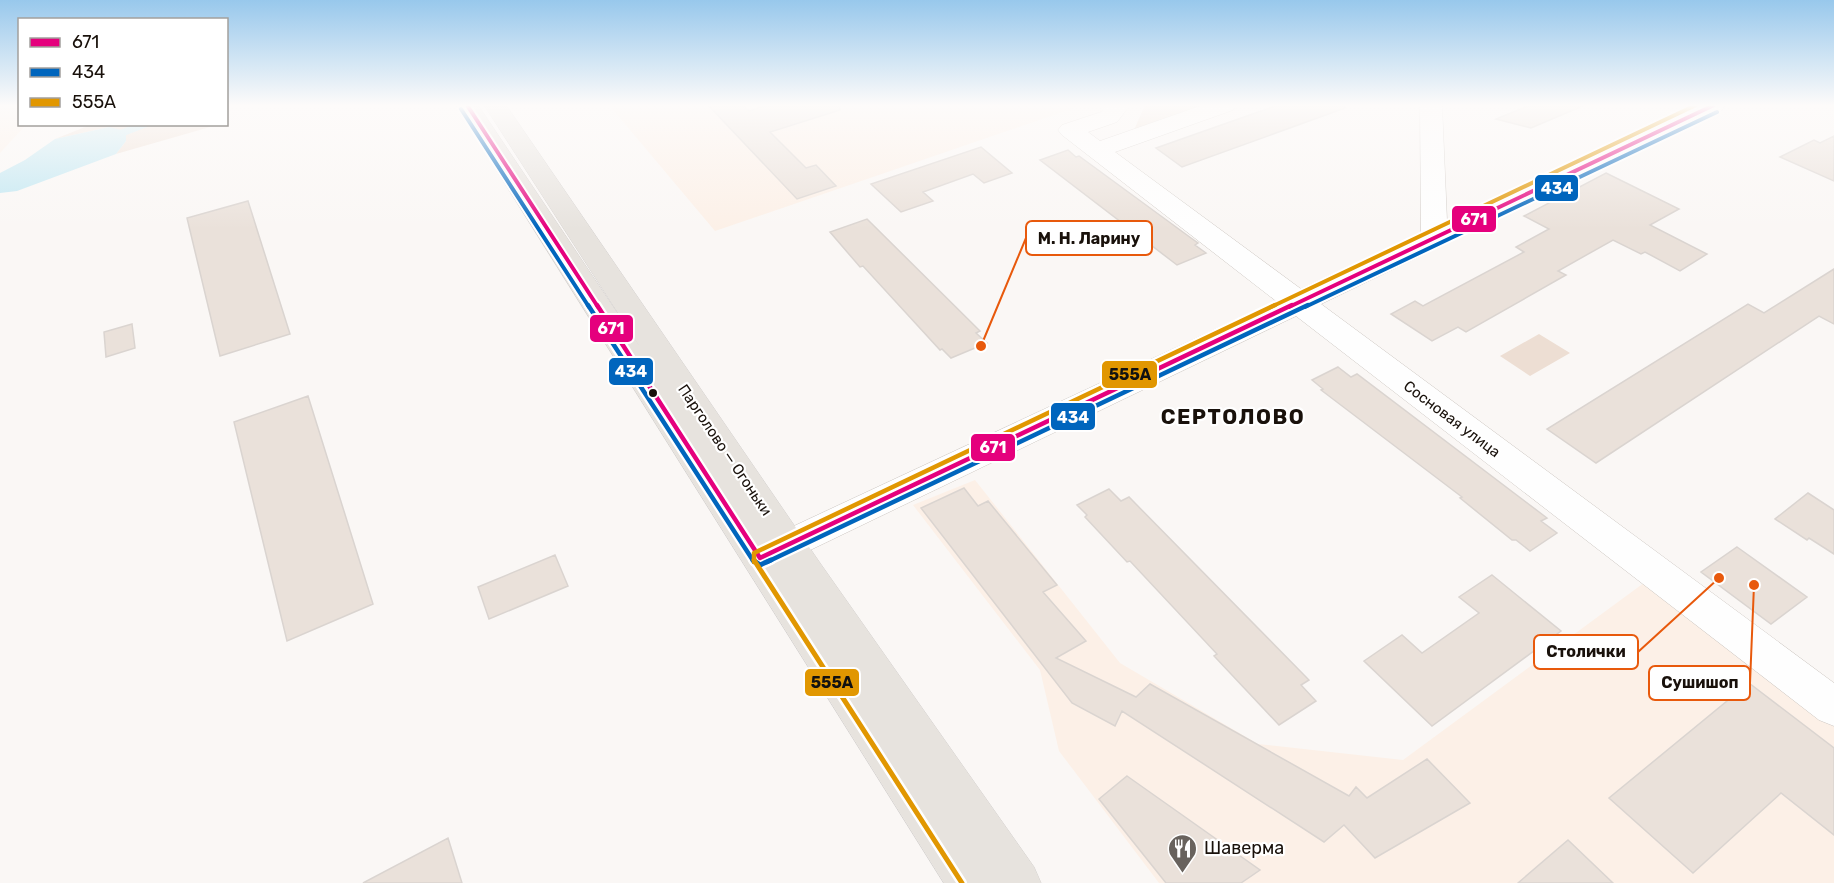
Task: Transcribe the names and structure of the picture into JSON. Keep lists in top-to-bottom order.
{
  "streets": {
    "main road": ["Парголово — Огоньки"],
    "street": ["Сосновая улица"]
  },
  "districts": ["СЕРТОЛОВО"],
  "places": {
    "other": ["М. Н. Ларину", "Столички", "Сушишоп"],
    "restaurant": ["Шаверма"]
  },
  "lines": ["transit line 671", "transit line 434", "transit line 555А"],
  "legend": ["671", "434", "555А"]
}
